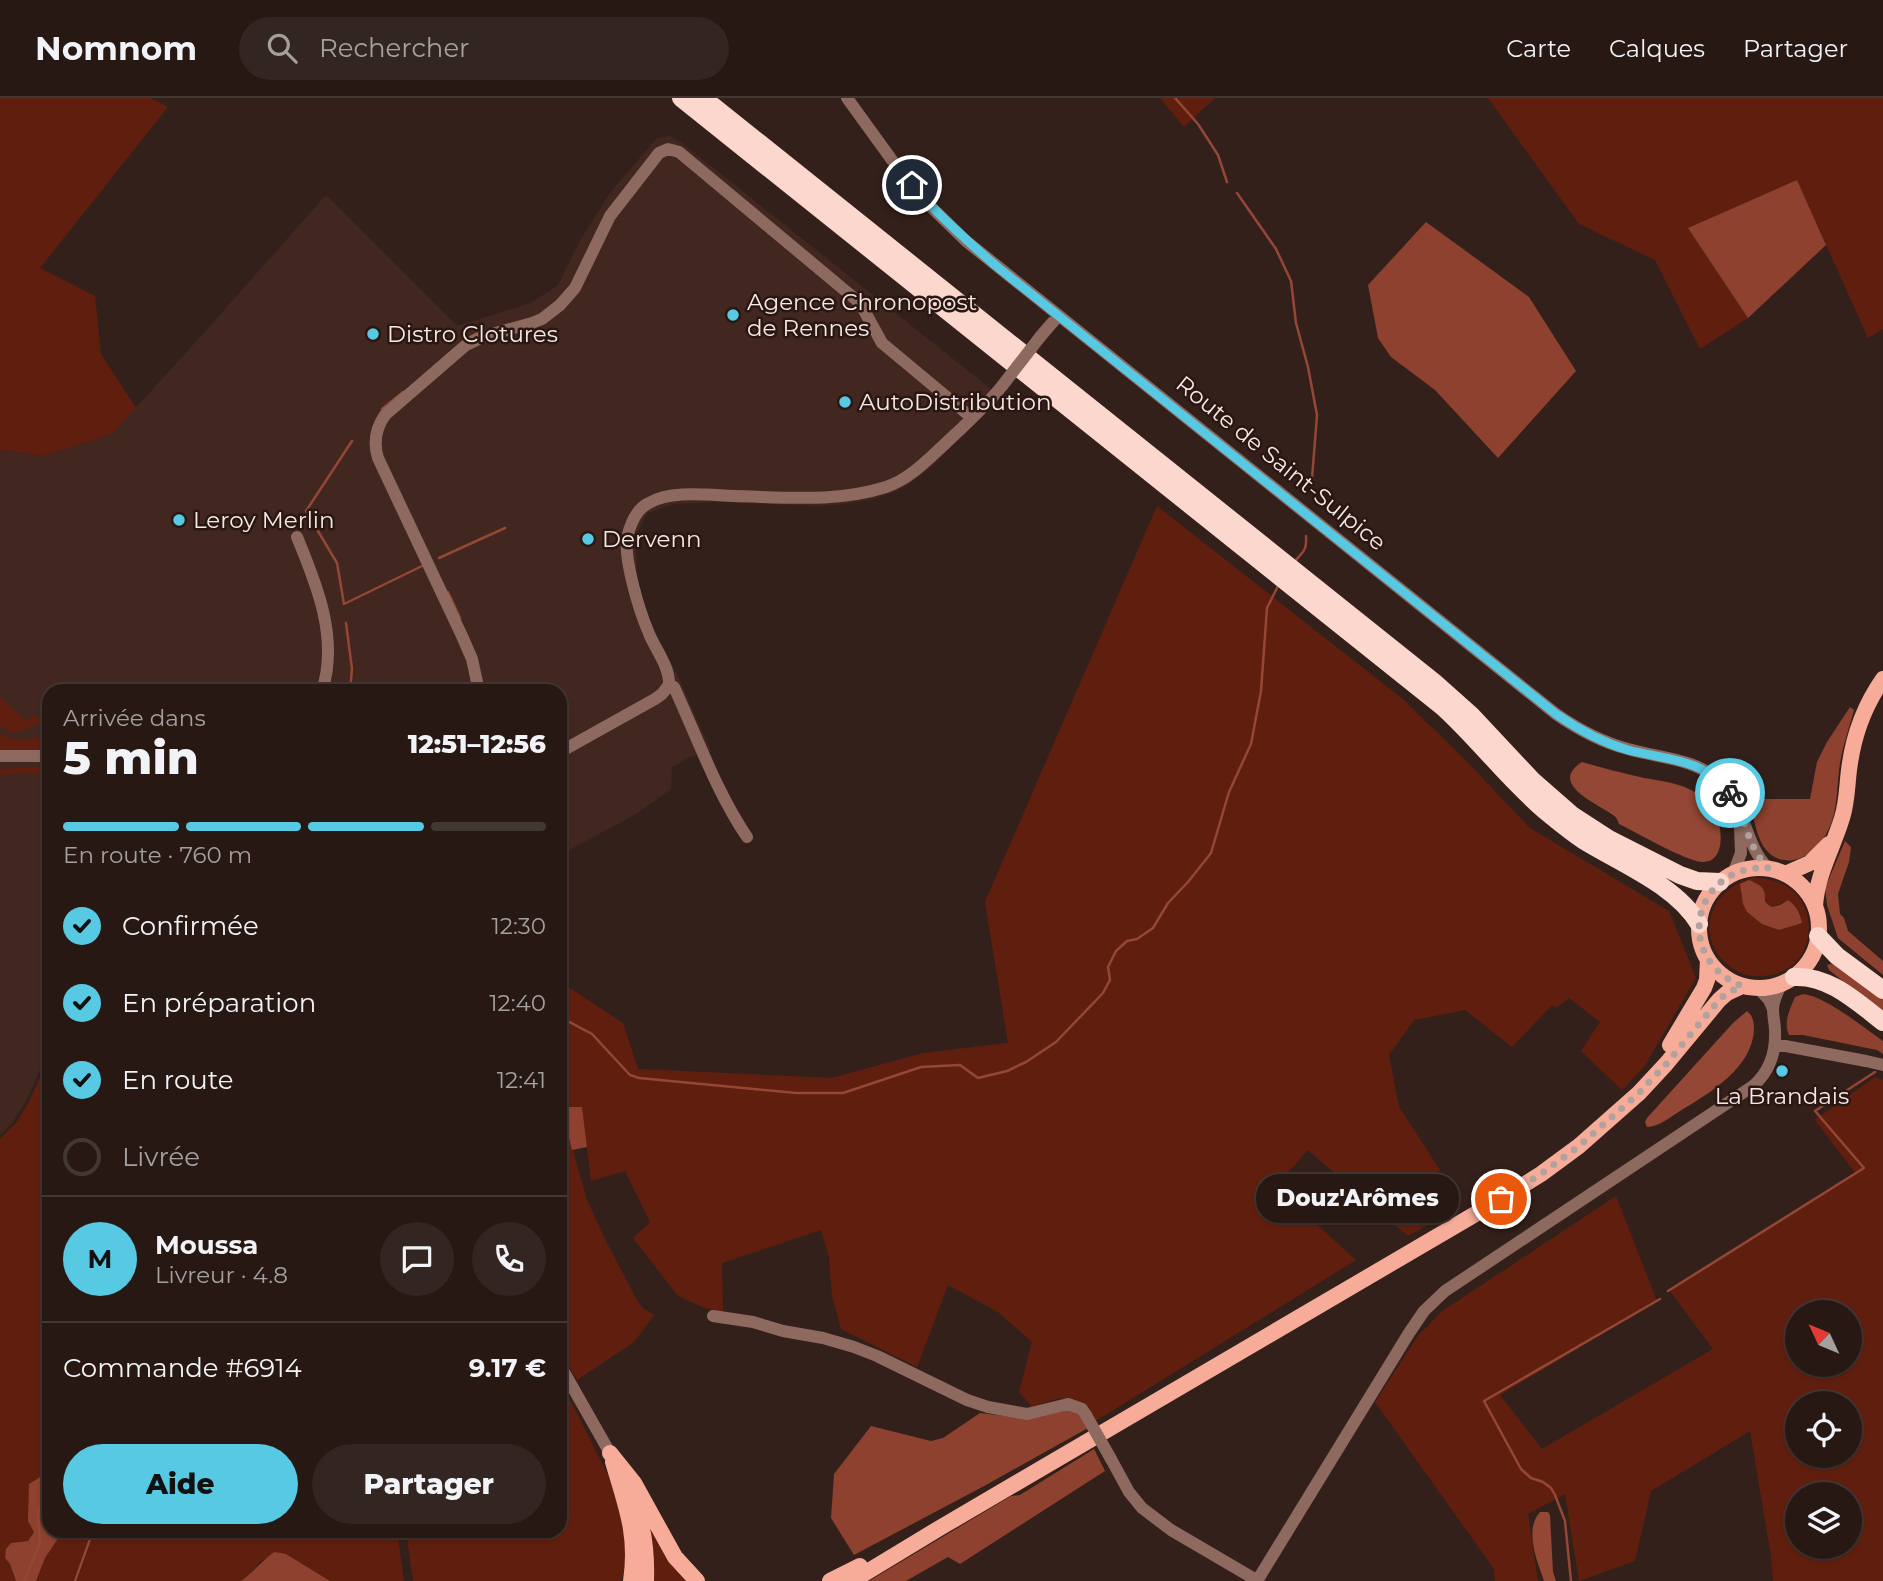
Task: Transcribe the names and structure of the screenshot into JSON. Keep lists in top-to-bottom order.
{
  "streets": {
    "street": ["Route de Saint-Sulpice"]
  },
  "places": [
    "Agence Chronopost de Rennes",
    "Distro Clotures",
    "AutoDistribution",
    "Leroy Merlin",
    "Dervenn",
    "La Brandais",
    "Douz'Arômes"
  ],
  "north": "top left",
  "page": {
    "header": "Nomnom",
    "search": "Rechercher",
    "nav": ["Carte", "Calques", "Partager"],
    "heading": ["5 min", "Arrivée dans", "12:51–12:56"],
    "panel": [
      "Moussa",
      "Livreur · 4.8",
      "Commande #6914",
      "9.17 €"
    ],
    "bar": "En route · 760 m",
    "list": [
      ["Confirmée", "12:30"],
      ["En préparation", "12:40"],
      ["En route", "12:41"],
      "Livrée"
    ],
    "bubble": "Douz'Arômes",
    "round": "M",
    "buttons": ["Aide", "Partager"]
  }
}
